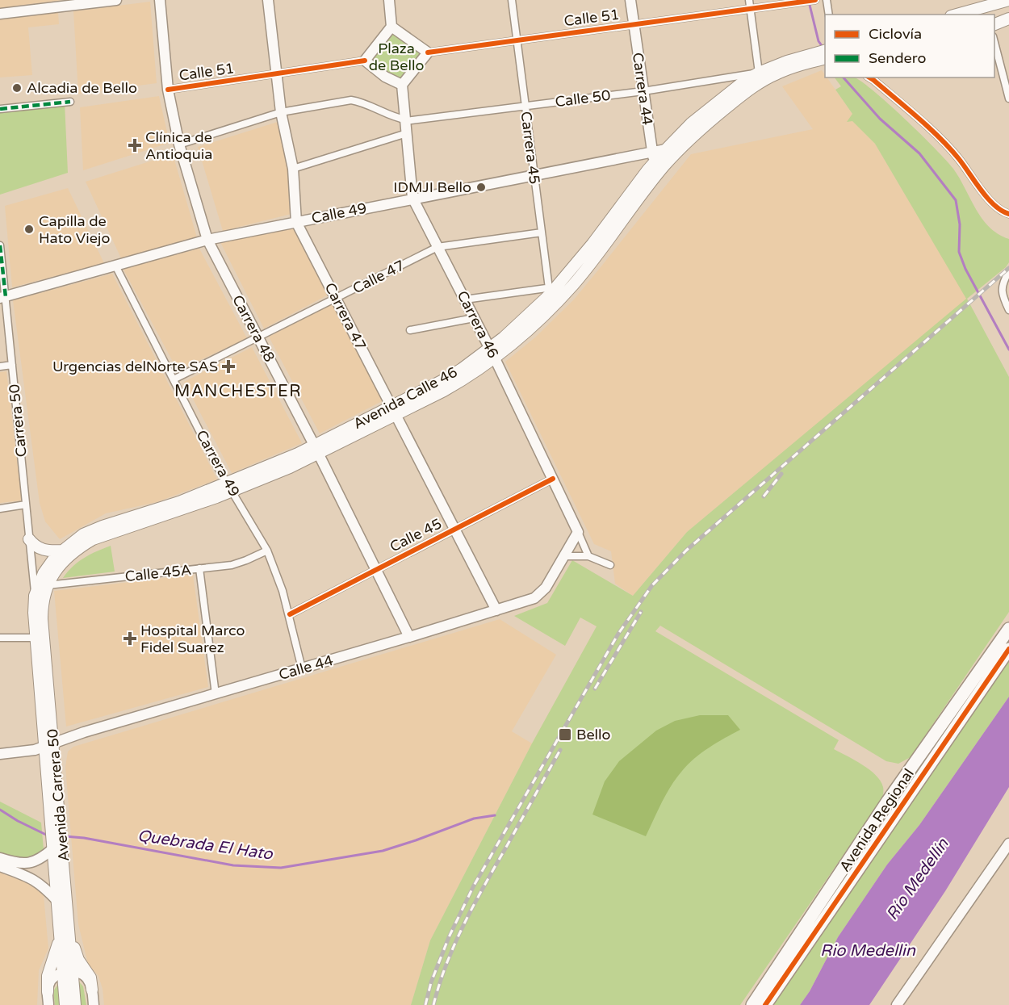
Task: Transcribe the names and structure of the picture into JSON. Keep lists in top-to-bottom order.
{
  "streets": {
    "highway": ["Avenida Regional"],
    "main road": [
      "Carrera 44",
      "Calle 49",
      "Carrera 47",
      "Carrera 46",
      "Carrera 48",
      "Avenida Calle 46",
      "Calle 44",
      "Avenida Carrera 50"
    ],
    "street": [
      "Calle 51",
      "Calle 50",
      "Carrera 45",
      "Calle 47",
      "Carrera 50",
      "Carrera 49",
      "Calle 45",
      "Calle 45A"
    ]
  },
  "crossings": [
    ["Calle 51", "Carrera 44"],
    ["Calle 51", "Carrera 45"],
    ["Calle 51", "Carrera 47"],
    ["Calle 51", "Carrera 48"],
    ["Carrera 44", "Calle 50"],
    ["Carrera 44", "Calle 49"],
    ["Carrera 44", "Avenida Calle 46"],
    ["Calle 50", "Carrera 45"],
    ["Calle 50", "Carrera 47"],
    ["Calle 50", "Carrera 46"],
    ["Calle 50", "Carrera 48"],
    ["Calle 50", "Avenida Calle 46"],
    ["Carrera 45", "Calle 49"],
    ["Carrera 45", "Calle 47"],
    ["Carrera 45", "Avenida Calle 46"],
    ["Calle 49", "Carrera 47"],
    ["Calle 49", "Carrera 46"],
    ["Calle 49", "Carrera 48"],
    ["Calle 49", "Avenida Calle 46"],
    ["Calle 49", "Carrera 50"],
    ["Calle 49", "Carrera 49"],
    ["Calle 47", "Carrera 47"],
    ["Calle 47", "Carrera 46"],
    ["Calle 47", "Carrera 48"],
    ["Calle 47", "Carrera 49"],
    ["Carrera 47", "Avenida Calle 46"],
    ["Carrera 47", "Calle 45"],
    ["Carrera 47", "Calle 44"],
    ["Carrera 46", "Avenida Calle 46"],
    ["Carrera 46", "Calle 45"],
    ["Carrera 46", "Calle 44"],
    ["Carrera 48", "Avenida Calle 46"],
    ["Carrera 48", "Calle 45"],
    ["Carrera 48", "Calle 44"],
    ["Avenida Calle 46", "Carrera 50"],
    ["Avenida Calle 46", "Carrera 49"],
    ["Avenida Calle 46", "Calle 45A"],
    ["Avenida Calle 46", "Avenida Carrera 50"],
    ["Carrera 50", "Avenida Carrera 50"],
    ["Carrera 49", "Calle 45"],
    ["Carrera 49", "Calle 45A"],
    ["Carrera 49", "Calle 44"],
    ["Calle 45A", "Avenida Carrera 50"],
    ["Calle 44", "Avenida Carrera 50"]
  ],
  "districts": ["MANCHESTER"],
  "water": ["Quebrada El Hato", "Río Medellín", "Rio Medellin"],
  "parks": ["Plaza de Bello"],
  "places": {
    "other": ["Alcadia de Bello", "IDMJI Bello", "Capilla de Hato Viejo"],
    "health": ["Clínica de Antioquia", "Urgencias delNorte SAS", "Hospital Marco Fidel Suarez"],
    "transit": ["Bello"]
  },
  "legend": ["Ciclovía", "Sendero"]
}
